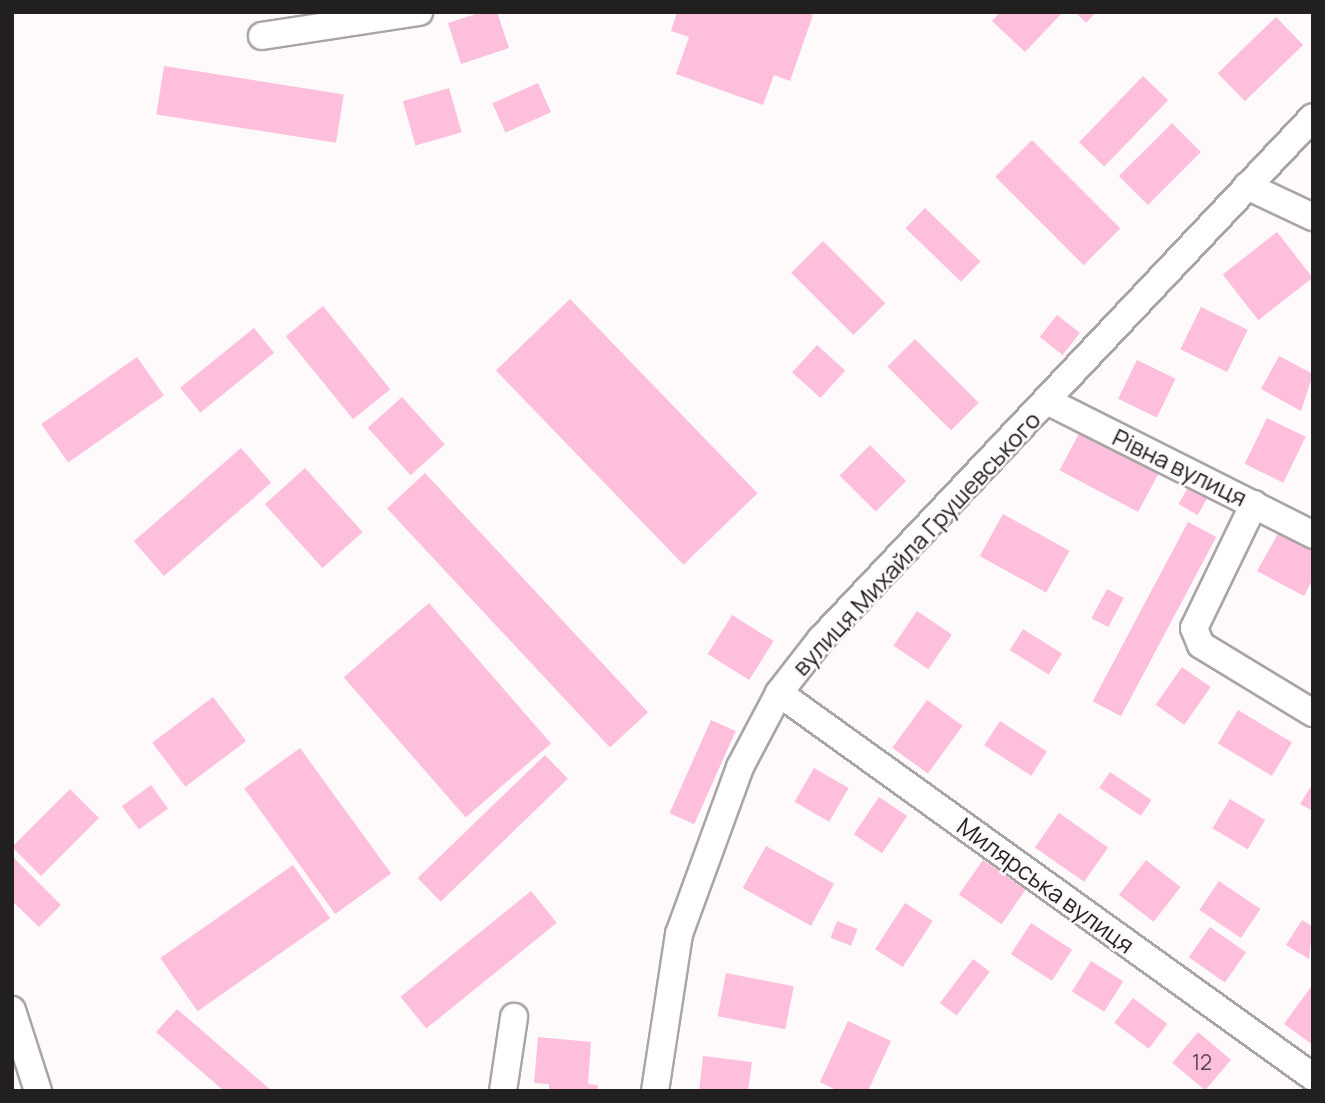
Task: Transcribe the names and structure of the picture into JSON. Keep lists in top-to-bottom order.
{
  "streets": {
    "street": ["Рівна вулиця", "вулиця Михайла Грушевського", "Милярська вулиця"]
  },
  "crossings": [
    ["Рівна вулиця", "вулиця Михайла Грушевського"],
    ["вулиця Михайла Грушевського", "Милярська вулиця"]
  ],
  "house_numbers": ["12"]
}
